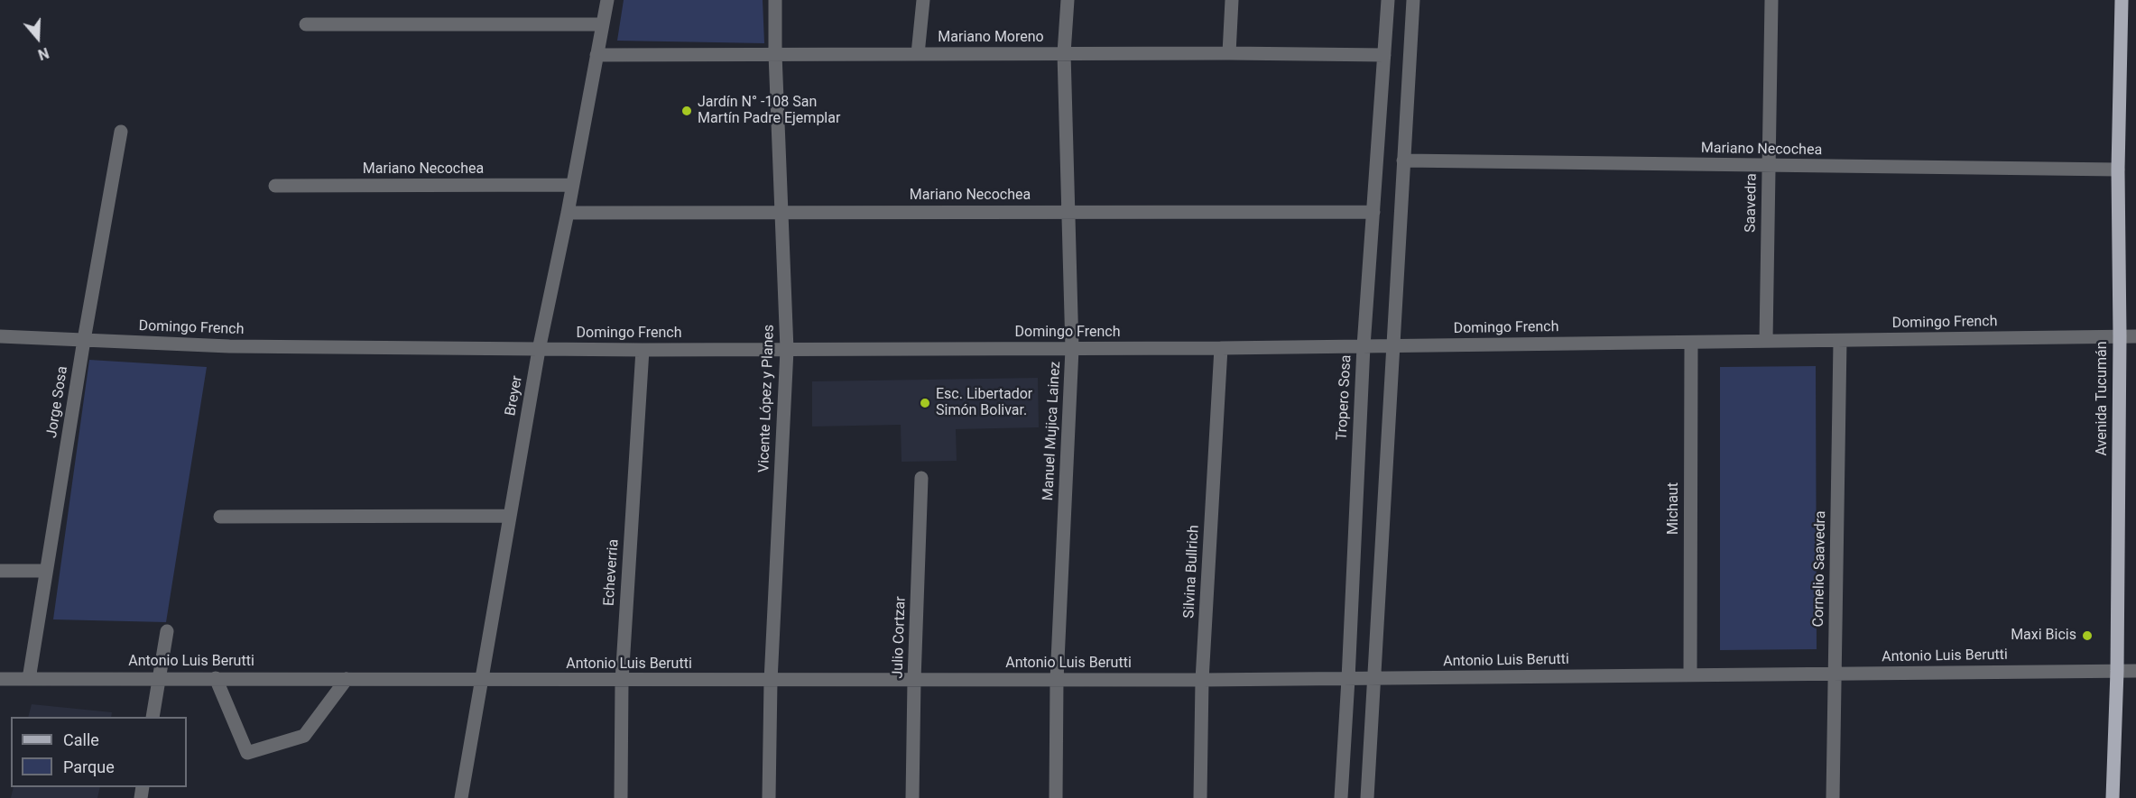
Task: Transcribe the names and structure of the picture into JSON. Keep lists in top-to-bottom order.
{
  "streets": {
    "main road": ["Avenida Tucumán"],
    "street": [
      "Mariano Moreno",
      "Mariano Necochea",
      "Saavedra",
      "Domingo French",
      "Breyer",
      "Tropero Sosa",
      "Vicente López y Planes",
      "Jorge Sosa",
      "Manuel Mujica Lainez",
      "Michaut",
      "Cornelio Saavedra",
      "Silvina Bullrich",
      "Echeverria",
      "Julio Cortzar",
      "Antonio Luis Berutti"
    ]
  },
  "crossings": [
    ["Mariano Moreno", "Breyer"],
    ["Mariano Moreno", "Tropero Sosa"],
    ["Mariano Moreno", "Vicente López y Planes"],
    ["Mariano Moreno", "Manuel Mujica Lainez"],
    ["Mariano Necochea", "Saavedra"],
    ["Mariano Necochea", "Breyer"],
    ["Mariano Necochea", "Tropero Sosa"],
    ["Mariano Necochea", "Vicente López y Planes"],
    ["Mariano Necochea", "Avenida Tucumán"],
    ["Mariano Necochea", "Manuel Mujica Lainez"],
    ["Saavedra", "Domingo French"],
    ["Domingo French", "Breyer"],
    ["Domingo French", "Tropero Sosa"],
    ["Domingo French", "Vicente López y Planes"],
    ["Domingo French", "Avenida Tucumán"],
    ["Domingo French", "Jorge Sosa"],
    ["Domingo French", "Manuel Mujica Lainez"],
    ["Domingo French", "Michaut"],
    ["Domingo French", "Cornelio Saavedra"],
    ["Domingo French", "Silvina Bullrich"],
    ["Domingo French", "Echeverria"],
    ["Breyer", "Antonio Luis Berutti"],
    ["Tropero Sosa", "Antonio Luis Berutti"],
    ["Vicente López y Planes", "Antonio Luis Berutti"],
    ["Avenida Tucumán", "Antonio Luis Berutti"],
    ["Jorge Sosa", "Antonio Luis Berutti"],
    ["Manuel Mujica Lainez", "Antonio Luis Berutti"],
    ["Michaut", "Antonio Luis Berutti"],
    ["Cornelio Saavedra", "Antonio Luis Berutti"],
    ["Silvina Bullrich", "Antonio Luis Berutti"],
    ["Echeverria", "Antonio Luis Berutti"],
    ["Julio Cortzar", "Antonio Luis Berutti"]
  ],
  "places": ["Jardín N° -108 San Martín Padre Ejemplar", "Esc. Libertador Simón Bolivar.", "Maxi Bicis"],
  "legend": ["Calle", "Parque"],
  "north": "bottom"
}
